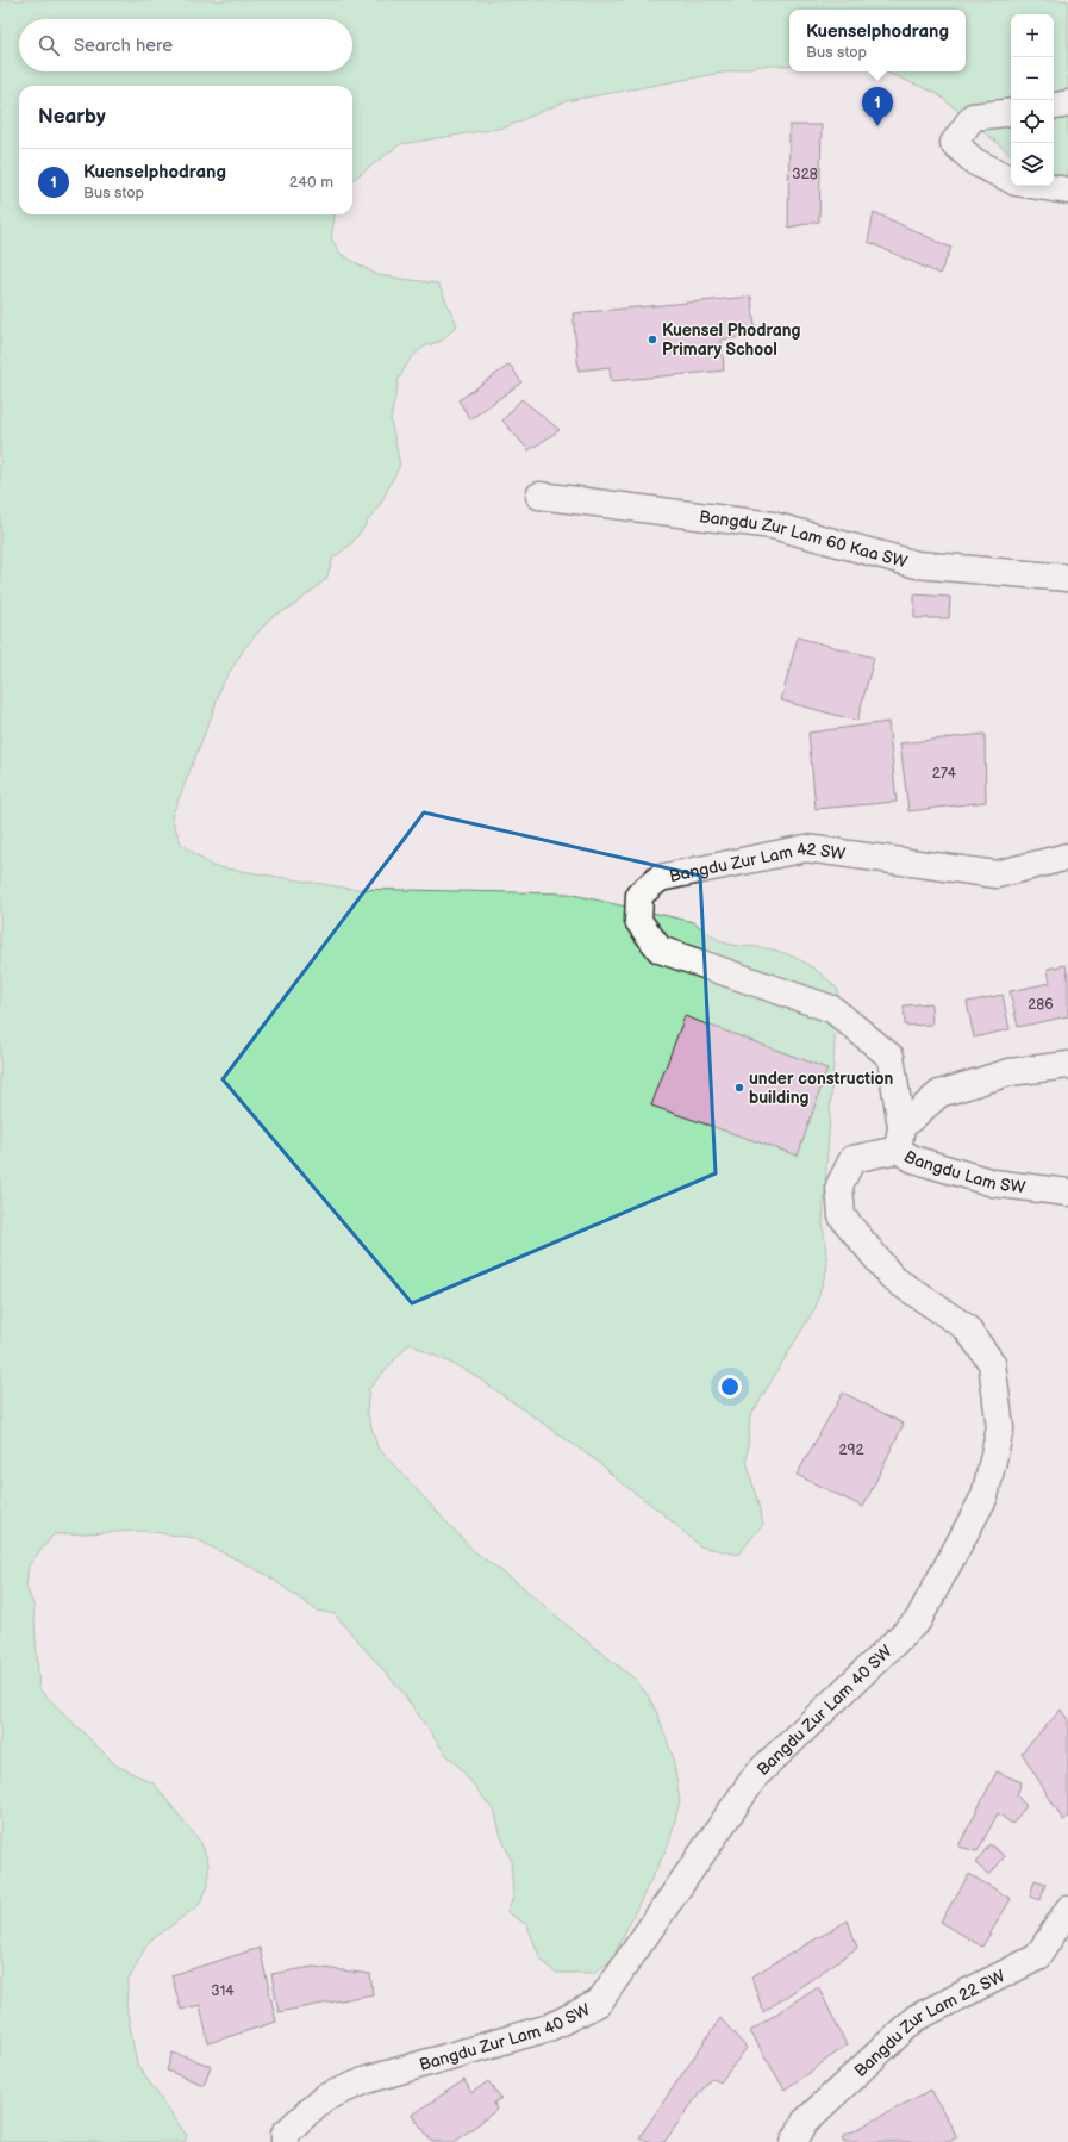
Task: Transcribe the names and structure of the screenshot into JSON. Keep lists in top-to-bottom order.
{
  "streets": {
    "street": [
      "Bangdu Zur Lam 60 Kaa SW",
      "Bangdu Zur Lam 42 SW",
      "Bangdu Lam SW",
      "Bangdu Zur Lam 40 SW",
      "Bangdu Zur Lam 22 SW"
    ]
  },
  "crossings": [
    ["Bangdu Zur Lam 42 SW", "Bangdu Lam SW"],
    ["Bangdu Zur Lam 42 SW", "Bangdu Zur Lam 40 SW"],
    ["Bangdu Lam SW", "Bangdu Zur Lam 40 SW"]
  ],
  "places": ["Kuensel Phodrang Primary School", "under construction building"],
  "house_numbers": [
    "328",
    "274",
    "286",
    "292",
    "314"
  ],
  "page": {
    "popup": ["Kuenselphodrang", "Bus stop"],
    "map_buttons": ["+", "−"],
    "search": "Search here",
    "heading": "Nearby",
    "pins": "1",
    "list": [
      {
        "mark": "1",
        "name": "Kuenselphodrang",
        "note": "Bus stop",
        "value": "240 m"
      }
    ]
  }
}
